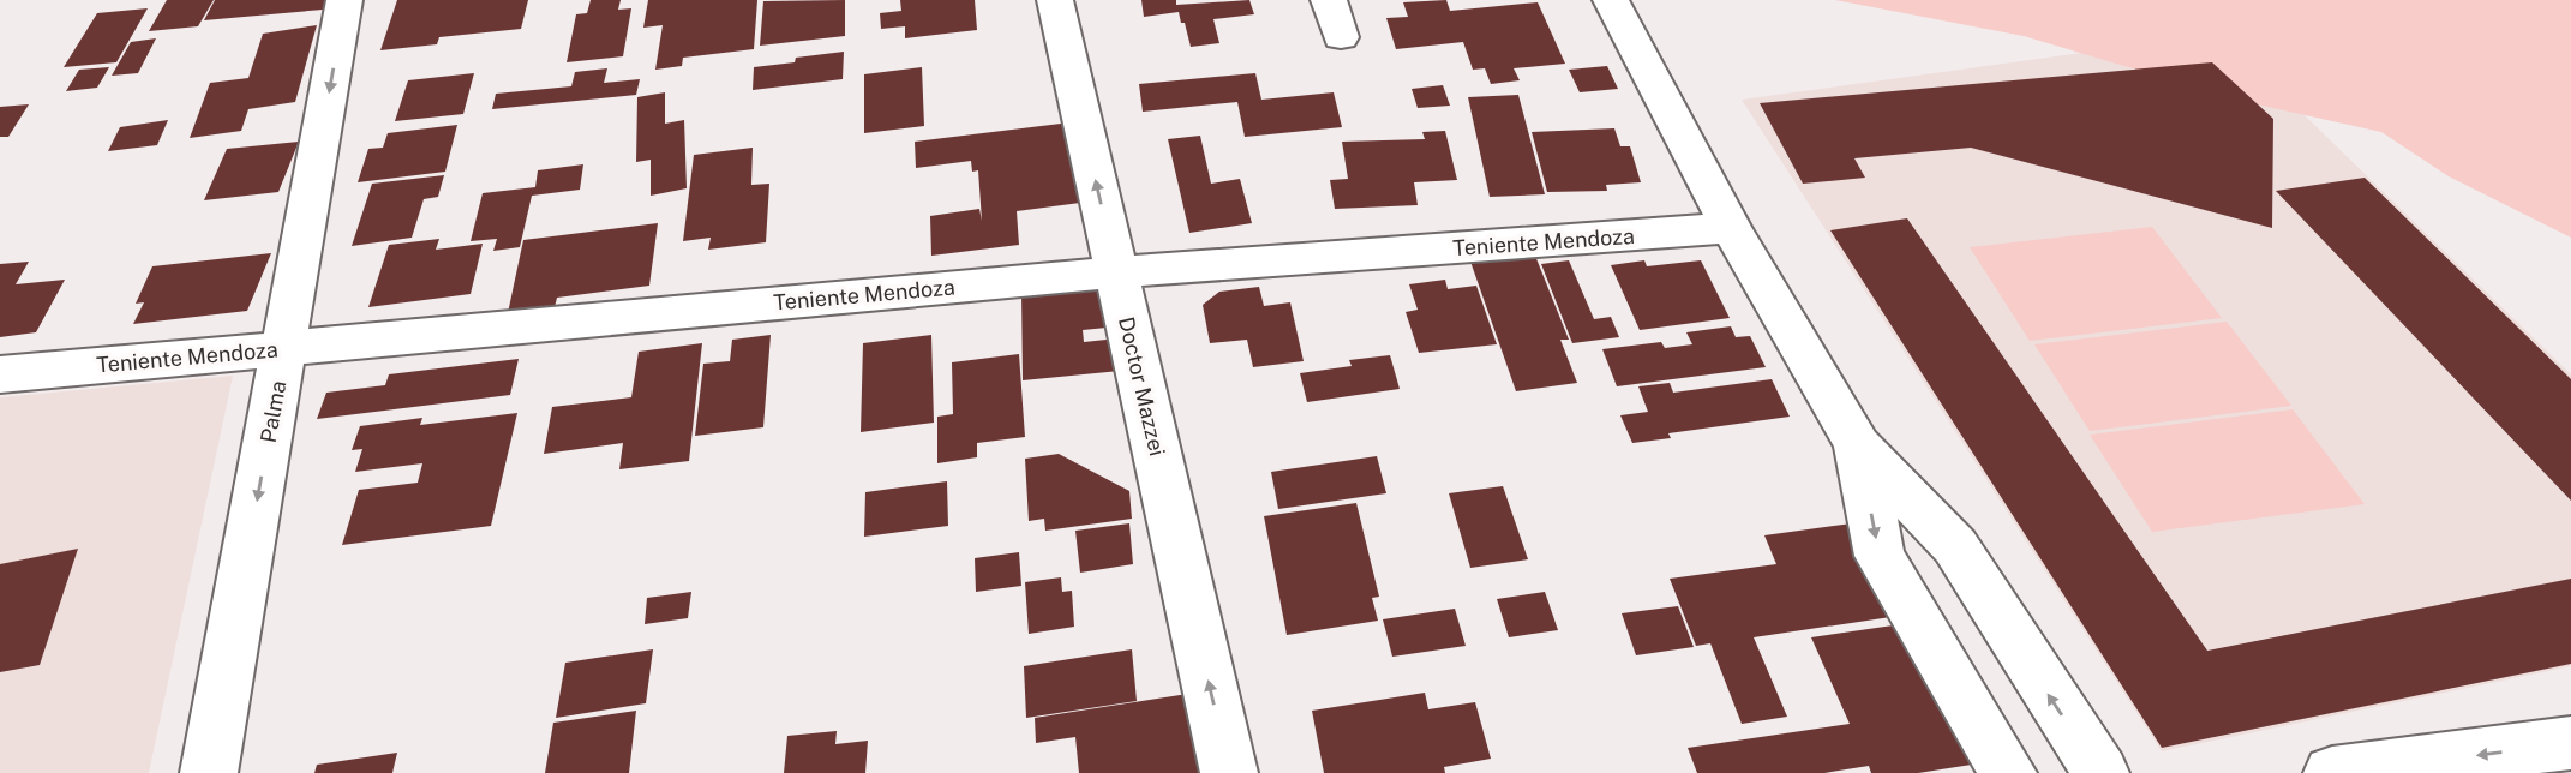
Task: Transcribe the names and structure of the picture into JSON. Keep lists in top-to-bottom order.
{
  "streets": {
    "street": ["Teniente Mendoza", "Doctor Mazzei", "Palma"]
  },
  "crossings": [
    ["Teniente Mendoza", "Doctor Mazzei"],
    ["Teniente Mendoza", "Palma"]
  ],
  "one_way": ["Doctor Mazzei", "Palma"]
}
